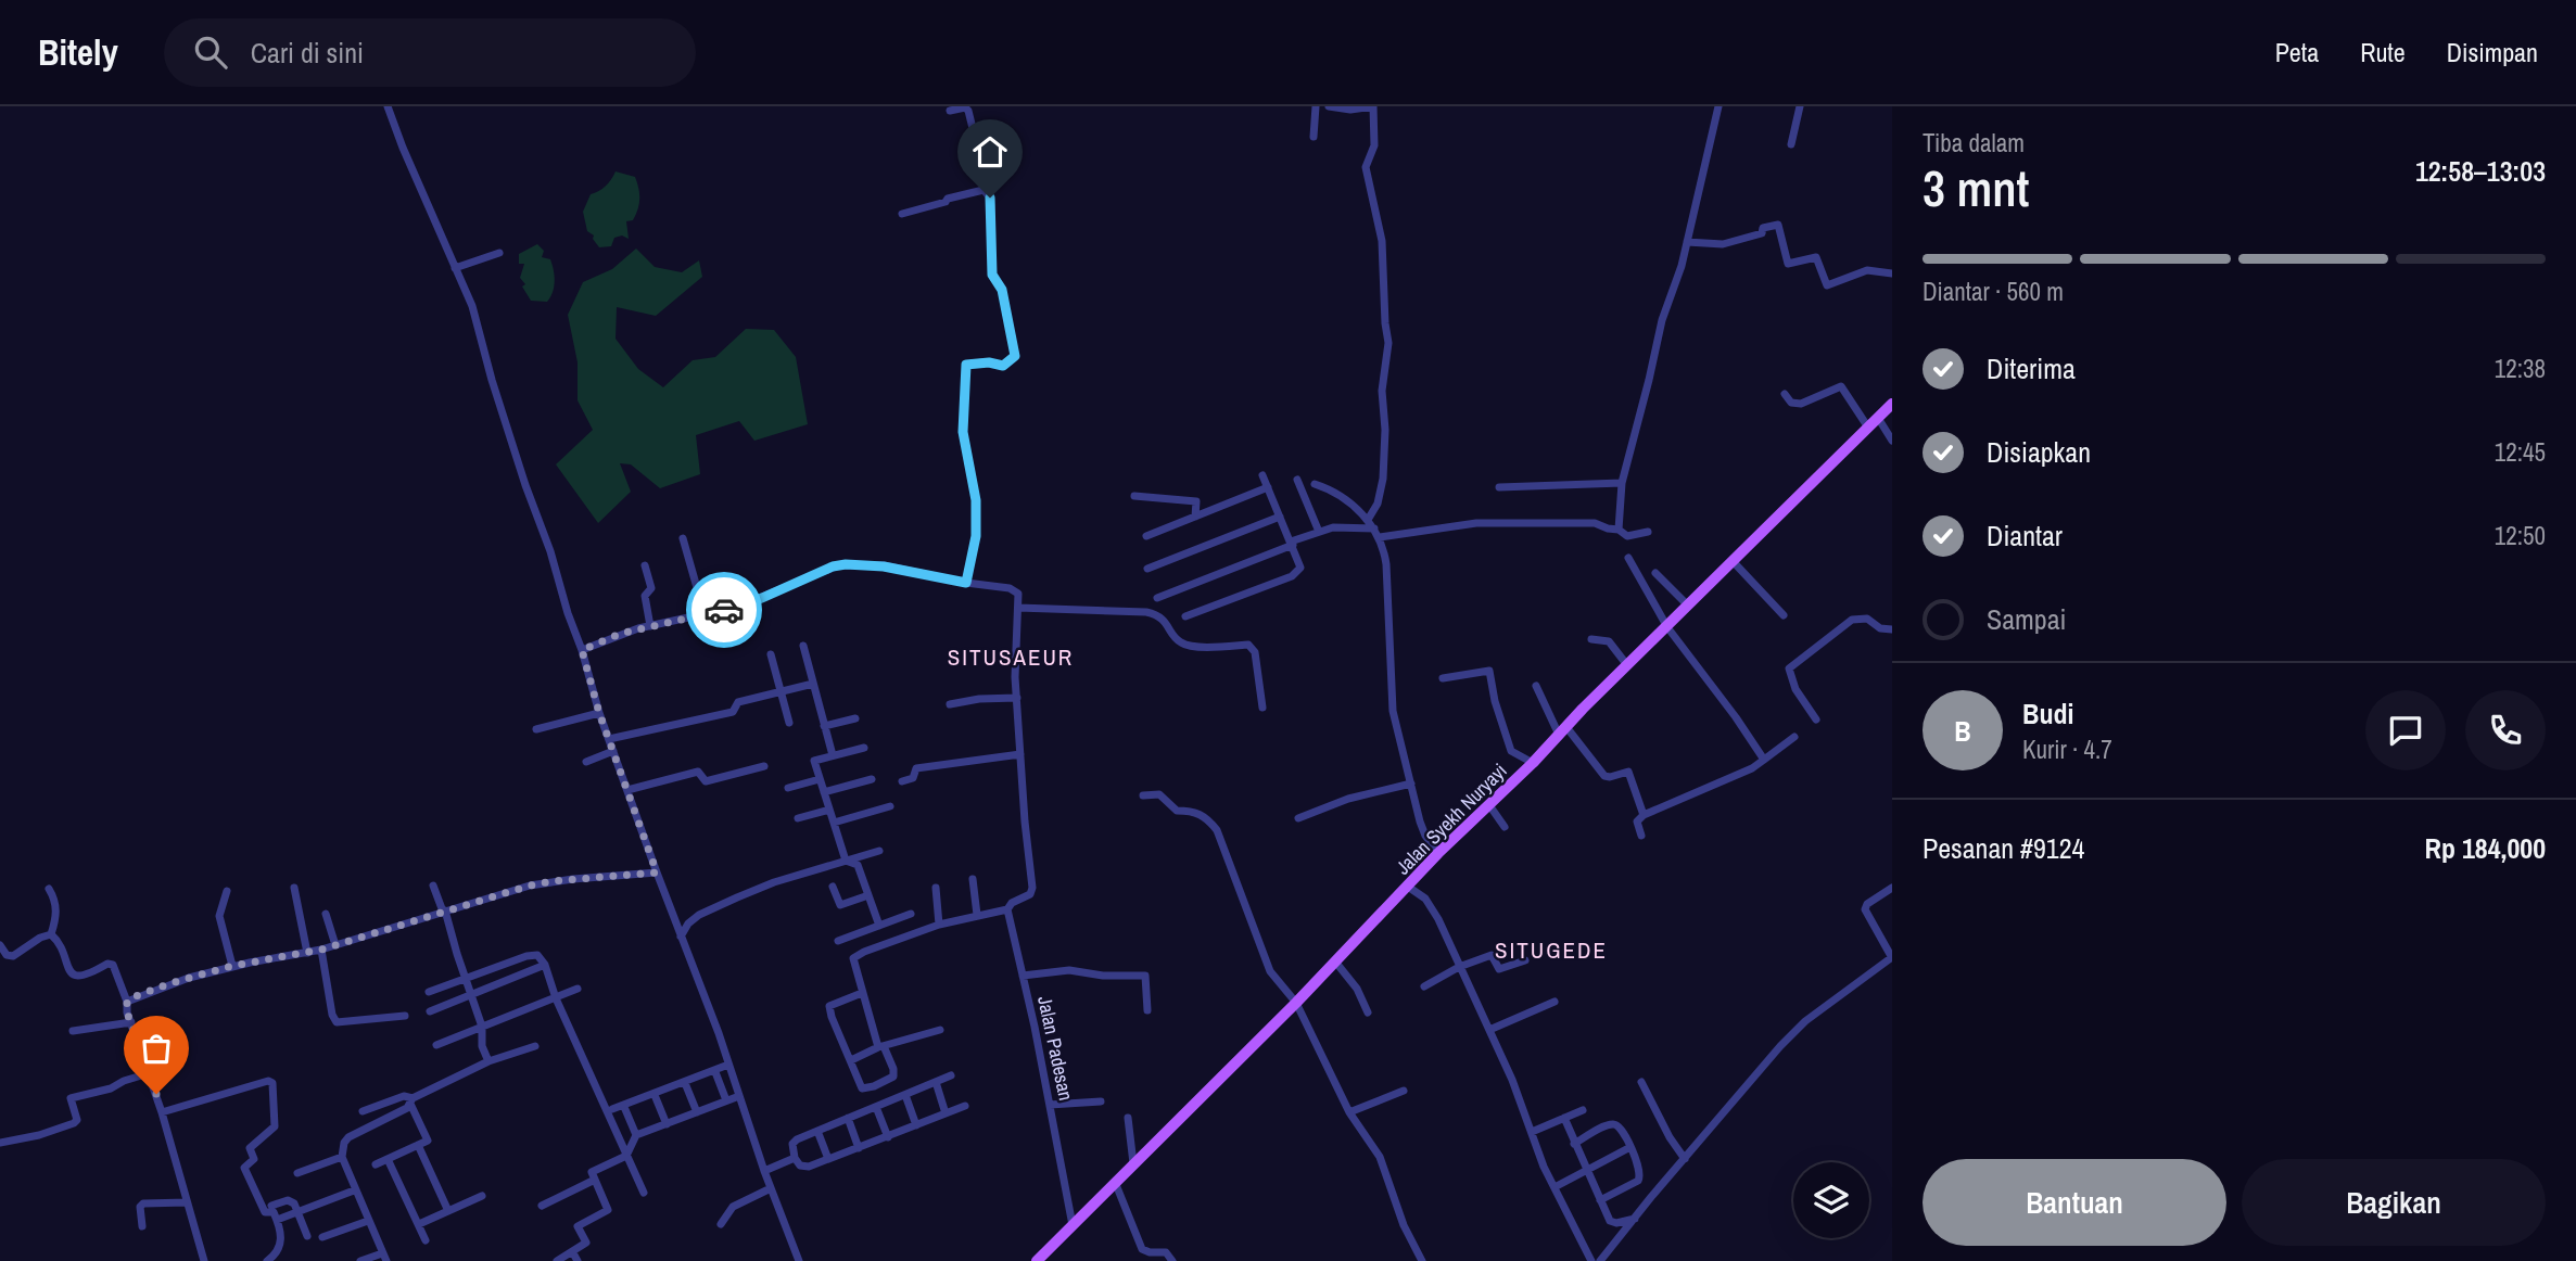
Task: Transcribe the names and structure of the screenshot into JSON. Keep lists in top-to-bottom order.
{
  "streets": {
    "main road": ["Jalan Syekh Nuryayi"],
    "street": ["Jalan Padesan"]
  },
  "crossings": [
    ["Jalan Syekh Nuryayi", "Jalan Padesan"]
  ],
  "districts": ["SITUSAEUR", "SITUGEDE"],
  "page": {
    "header": "Bitely",
    "search": "Cari di sini",
    "nav": ["Peta", "Rute", "Disimpan"],
    "heading": ["3 mnt", "Tiba dalam", "12:58–13:03"],
    "panel": [
      "Budi",
      "Kurir · 4.7",
      "Pesanan #9124",
      "Rp 184,000"
    ],
    "bar": "Diantar · 560 m",
    "list": [
      ["Diterima", "12:38"],
      ["Disiapkan", "12:45"],
      ["Diantar", "12:50"],
      "Sampai"
    ],
    "round": "B",
    "buttons": ["Bantuan", "Bagikan"]
  }
}
